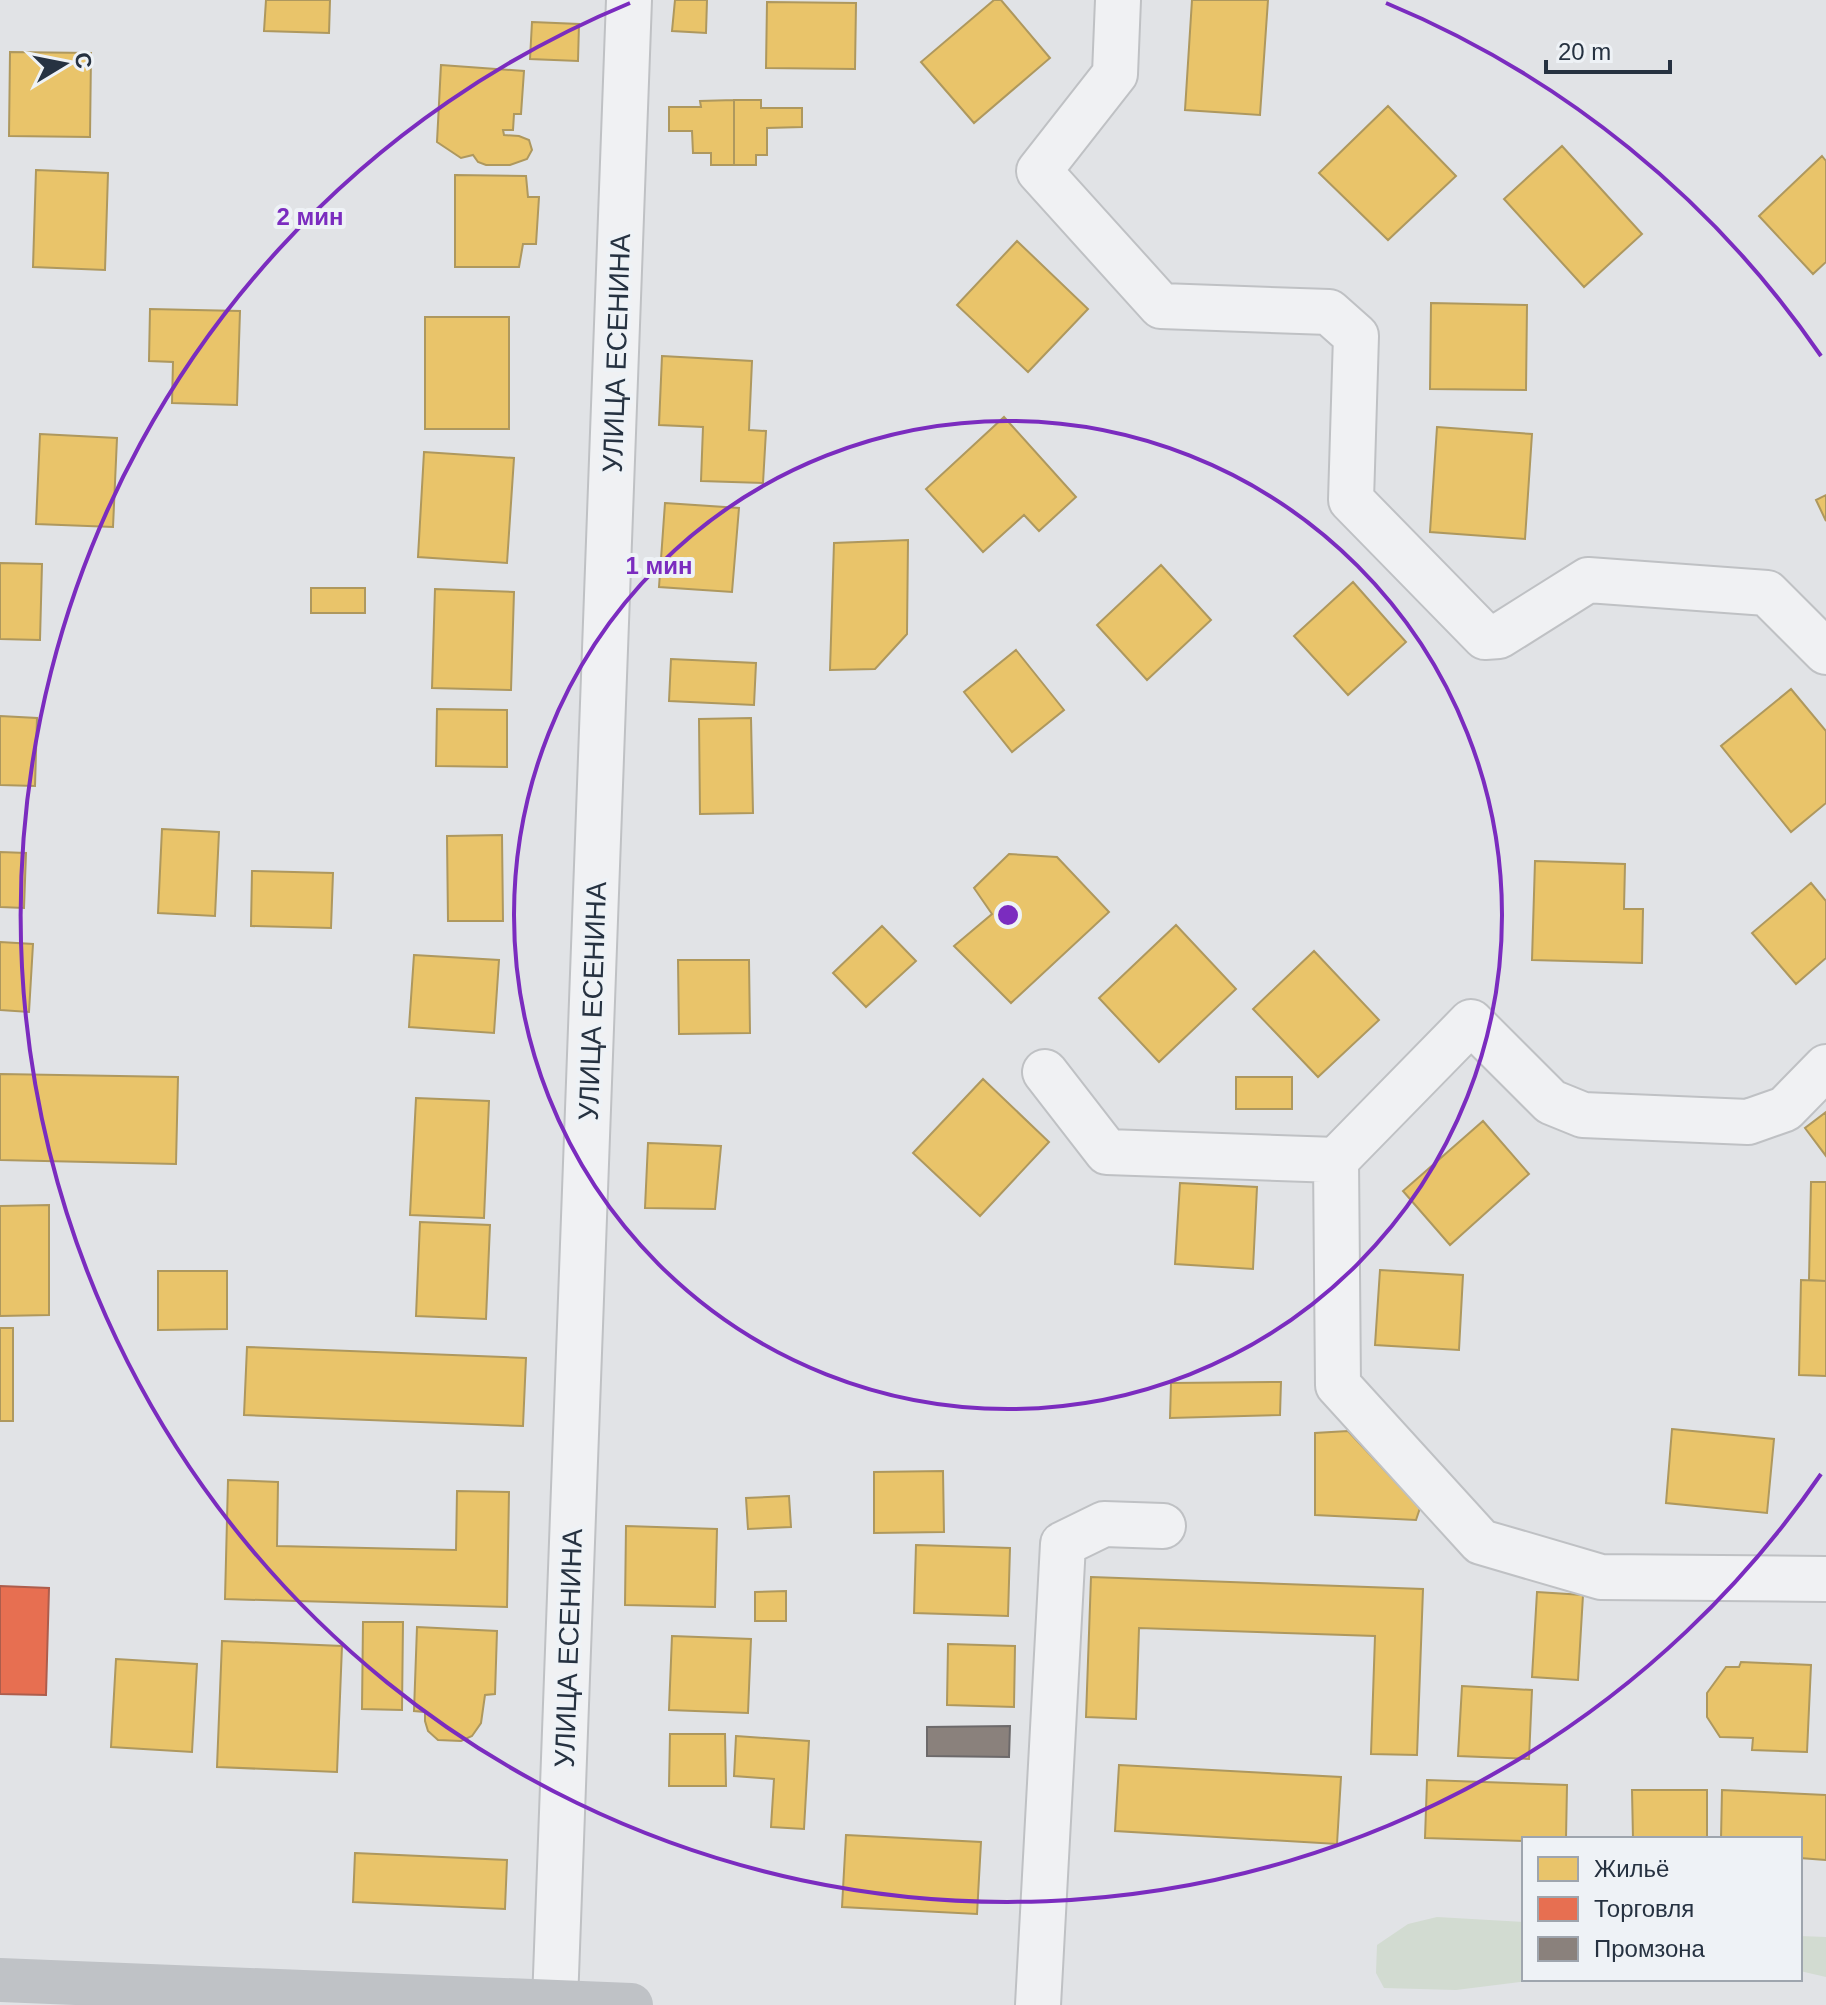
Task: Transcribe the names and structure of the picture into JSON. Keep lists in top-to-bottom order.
{
  "streets": {
    "street": ["УЛИЦА ЕСЕНИНА"]
  },
  "legend": ["Жильё", "Торговля", "Промзона"],
  "scale_bar": "20 m",
  "north": "right",
  "rings": ["2 мин", "1 мин"]
}
